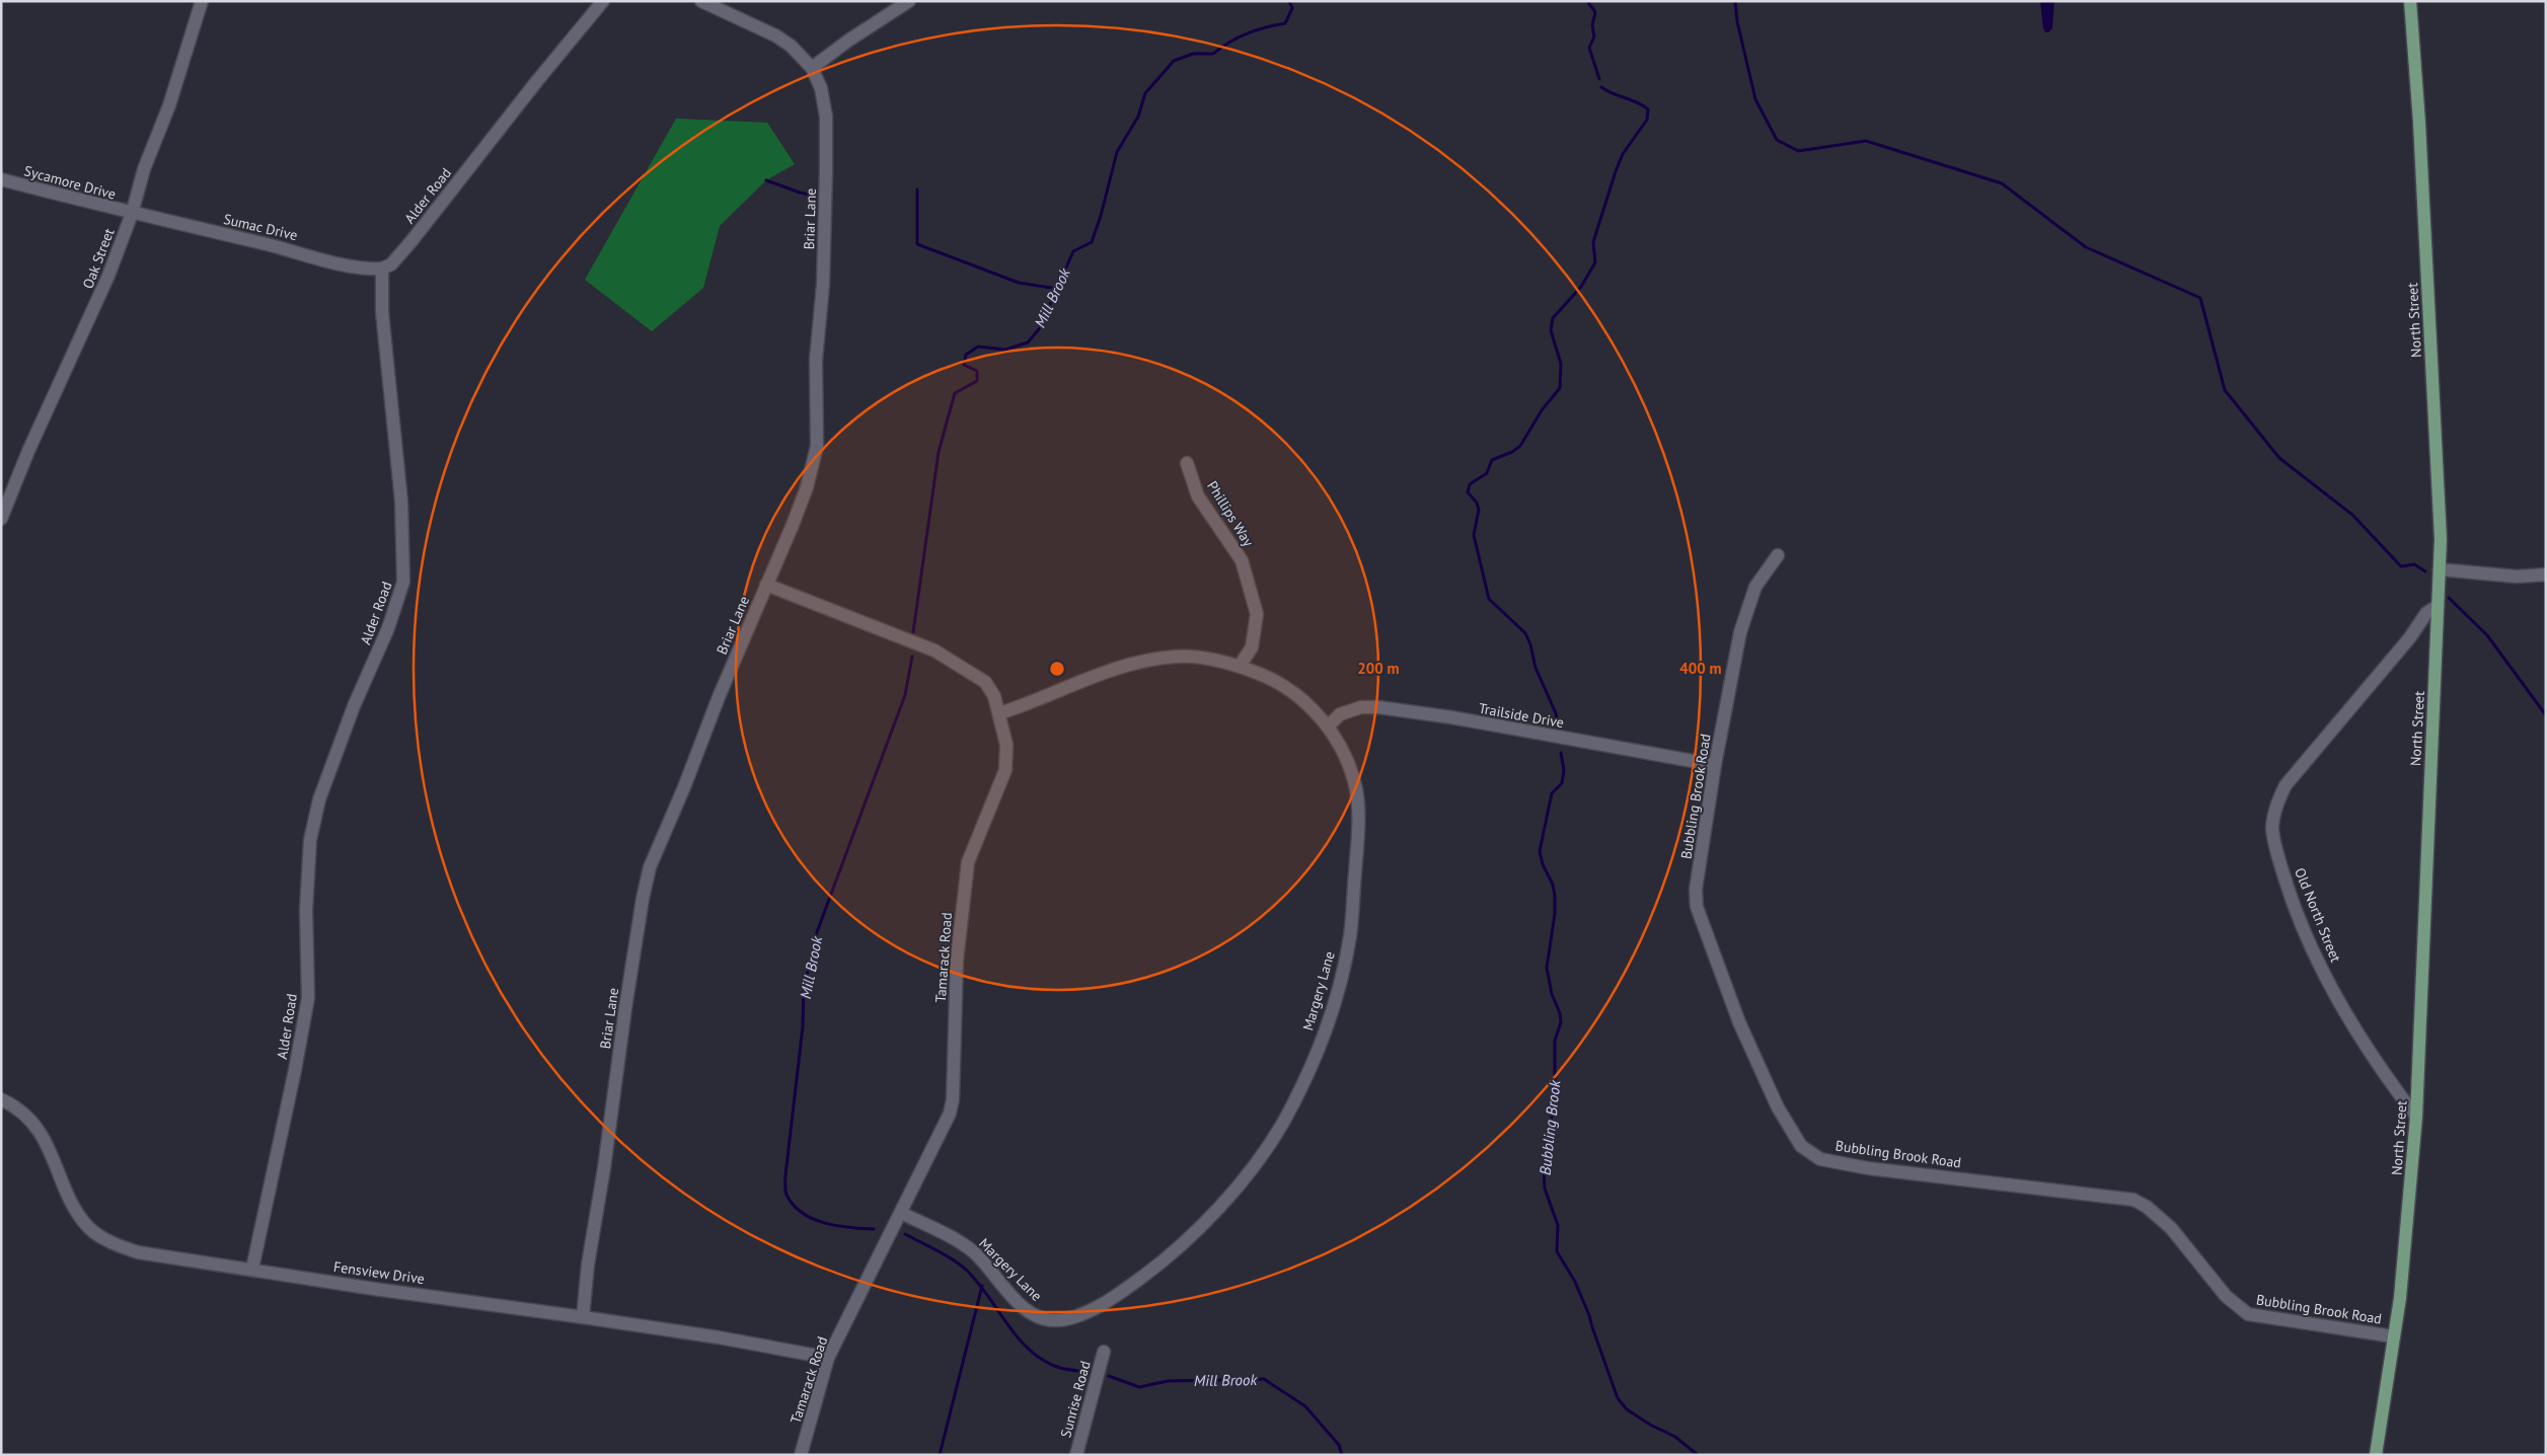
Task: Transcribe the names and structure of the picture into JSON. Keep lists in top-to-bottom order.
{
  "streets": {
    "main road": ["North Street"],
    "street": [
      "Sycamore Drive",
      "Alder Road",
      "Briar Lane",
      "Sumac Drive",
      "Oak Street",
      "Phillips Way",
      "Trailside Drive",
      "Bubbling Brook Road",
      "Old North Street",
      "Tamarack Road",
      "Margery Lane",
      "Fensview Drive",
      "Sunrise Road"
    ]
  },
  "crossings": [
    ["Sycamore Drive", "Sumac Drive"],
    ["Sycamore Drive", "Oak Street"],
    ["Alder Road", "Sumac Drive"],
    ["Alder Road", "Fensview Drive"],
    ["Briar Lane", "Tamarack Road"],
    ["Briar Lane", "Fensview Drive"],
    ["Sumac Drive", "Oak Street"],
    ["North Street", "Bubbling Brook Road"],
    ["North Street", "Old North Street"],
    ["Phillips Way", "Margery Lane"],
    ["Trailside Drive", "Bubbling Brook Road"],
    ["Trailside Drive", "Margery Lane"],
    ["Tamarack Road", "Margery Lane"],
    ["Tamarack Road", "Fensview Drive"]
  ],
  "water": ["Mill Brook", "Bubbling Brook"],
  "rings": ["200 m", "400 m"]
}
